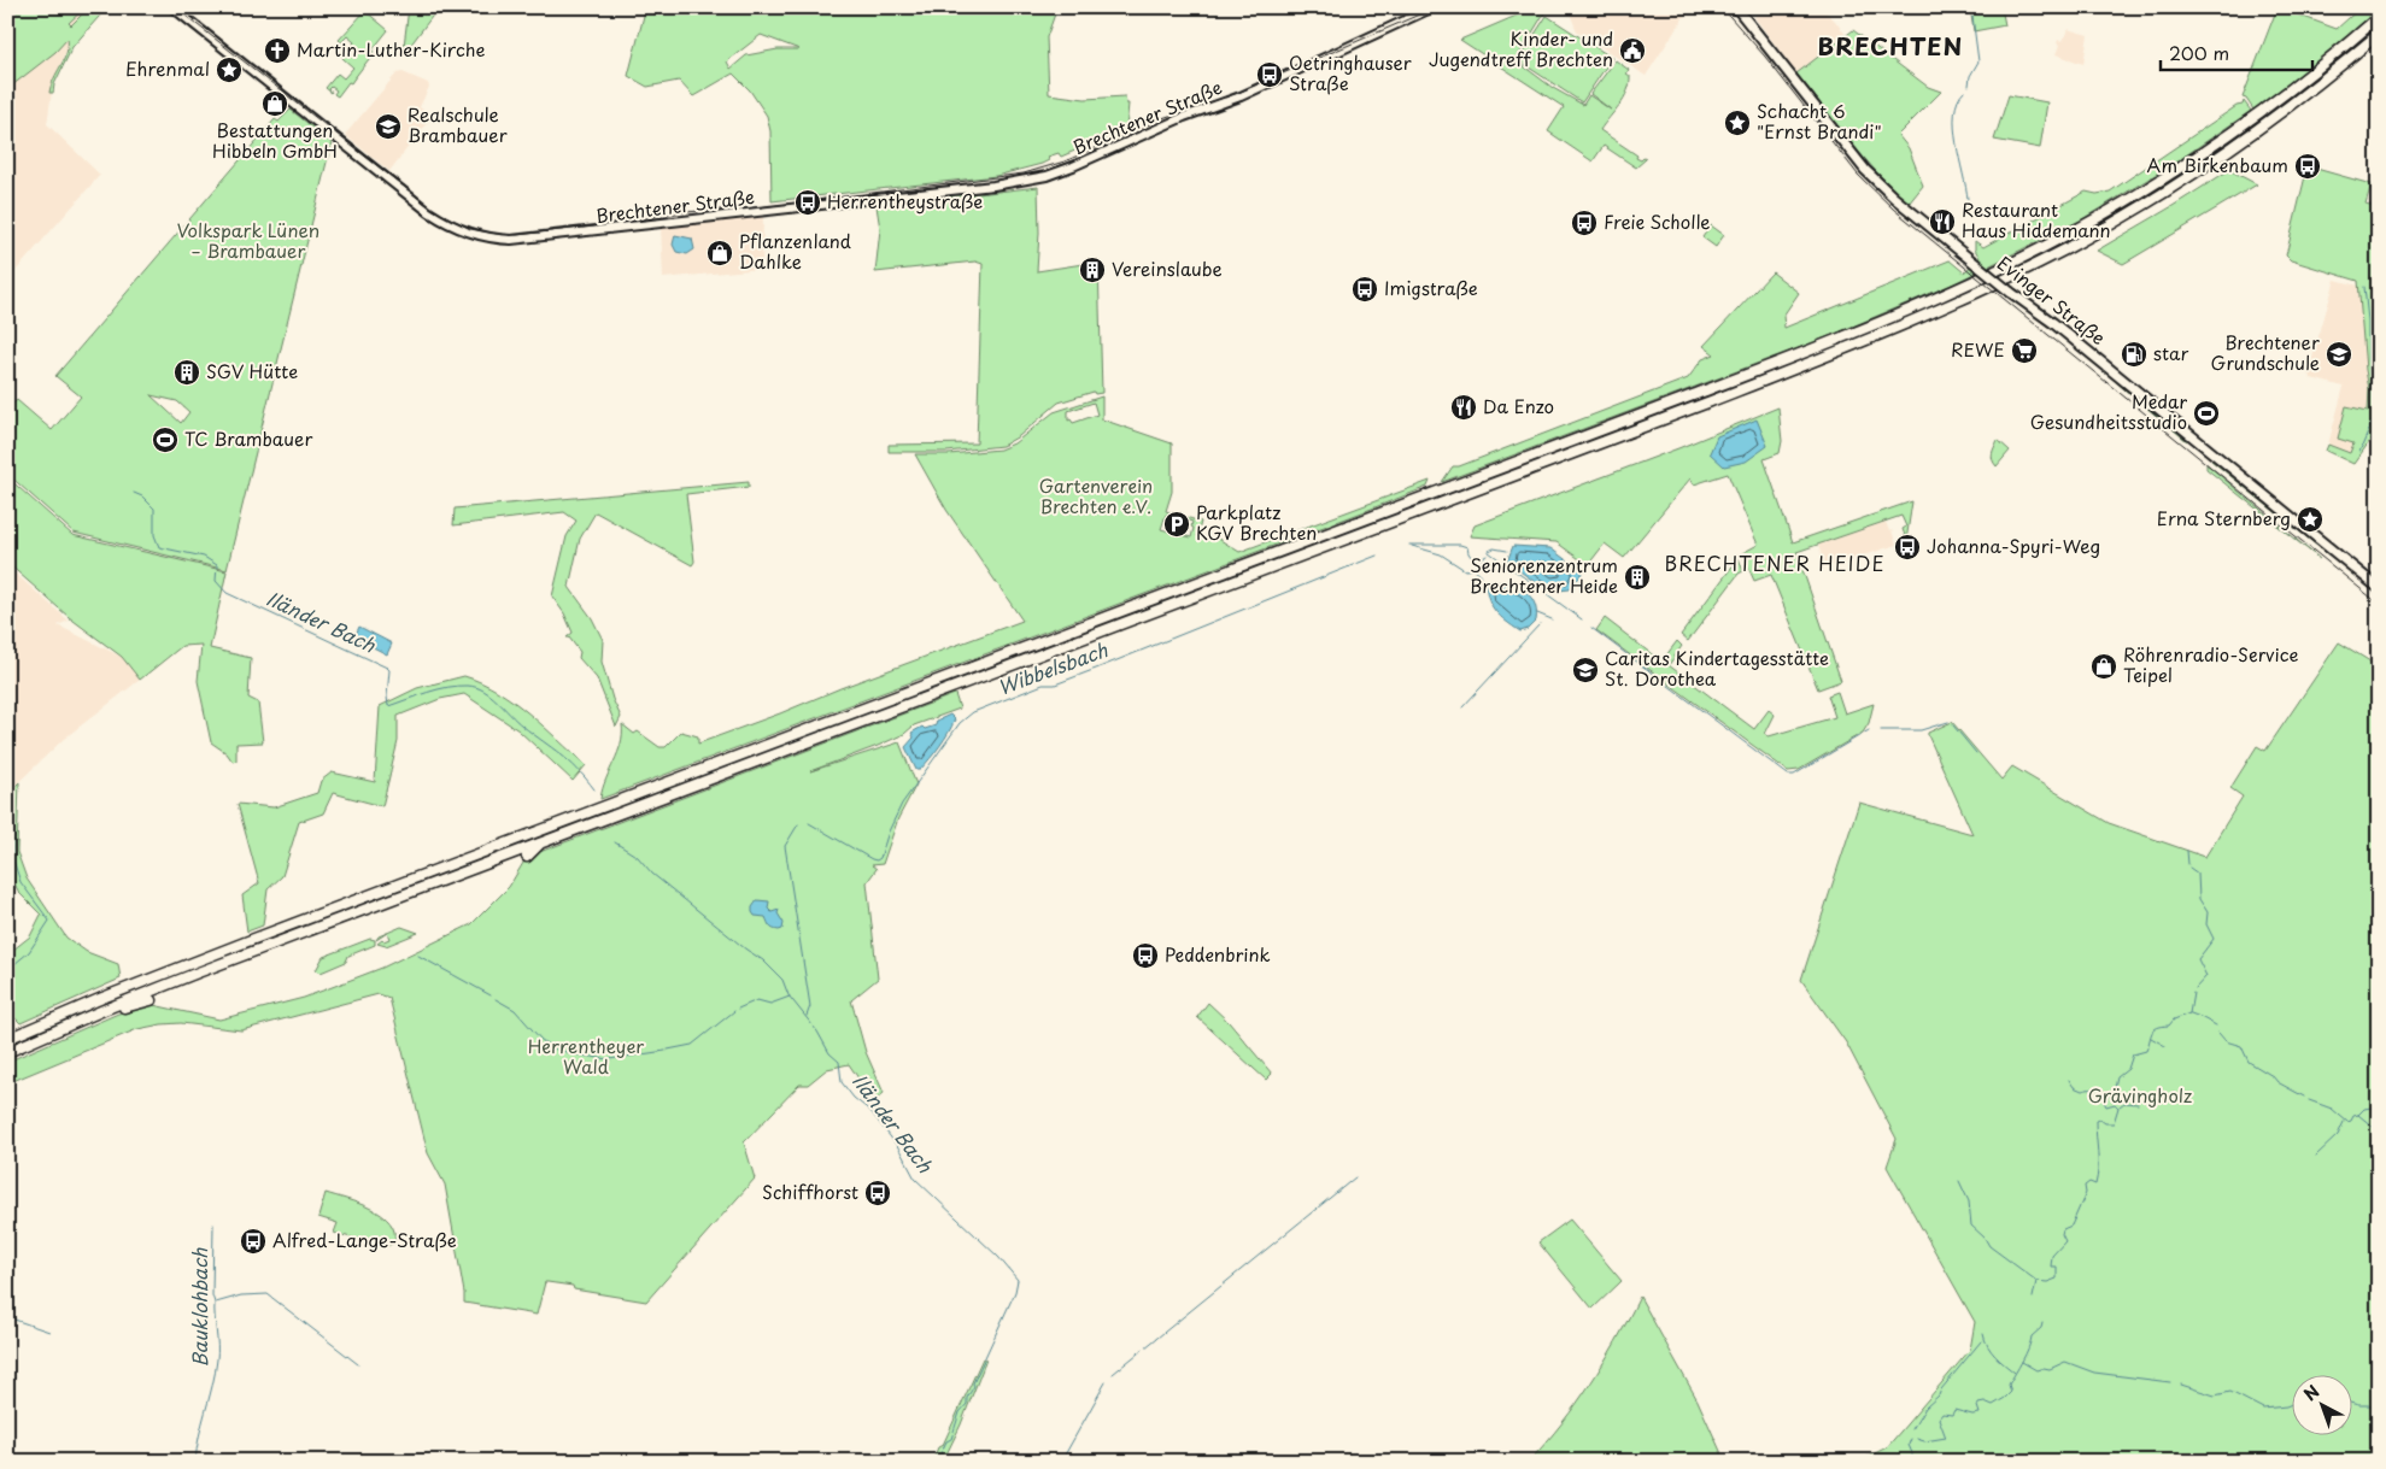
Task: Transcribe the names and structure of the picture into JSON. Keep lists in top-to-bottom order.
{
  "streets": {
    "main road": ["Brechtener Straße", "Evinger Straße"]
  },
  "districts": ["BRECHTEN", "BRECHTENER HEIDE"],
  "water": ["Iländer Bach", "Wibbelsbach", "Bauklohbach"],
  "parks": [
    "Volkspark Lünen – Brambauer",
    "Gartenverein Brechten e.V.",
    "Herrentheyer Wald",
    "Grävingholz"
  ],
  "places": {
    "church": ["Martin-Luther-Kirche"],
    "public building": ["Kinder- und Jugendtreff Brechten"],
    "place": ["Ehrenmal", "Schacht 6 \"Ernst Brandi\"", "Erna Sternberg"],
    "bus stop": [
      "Oetringhauser Straße",
      "Am Birkenbaum",
      "Herrentheystraße",
      "Freie Scholle",
      "Imigstraße",
      "Johanna-Spyri-Weg",
      "Peddenbrink",
      "Schiffhorst",
      "Alfred-Lange-Straße"
    ],
    "shop": ["Bestattungen Hibbeln GmbH", "Pflanzenland Dahlke", "Röhrenradio-Service Teipel"],
    "school or university": ["Realschule Brambauer", "Brechtener Grundschule", "Caritas Kindertagesstätte St. Dorothea"],
    "restaurant": ["Restaurant Haus Hiddemann", "Da Enzo"],
    "building": ["Vereinslaube", "SGV Hütte", "Seniorenzentrum Brechtener Heide"],
    "supermarket": ["REWE"],
    "fuel station": ["star"],
    "sports": ["Medar Gesundheitsstudio", "TC Brambauer"],
    "parking": ["Parkplatz KGV Brechten"]
  },
  "scale_bar": "200 m",
  "north": "top left"
}
